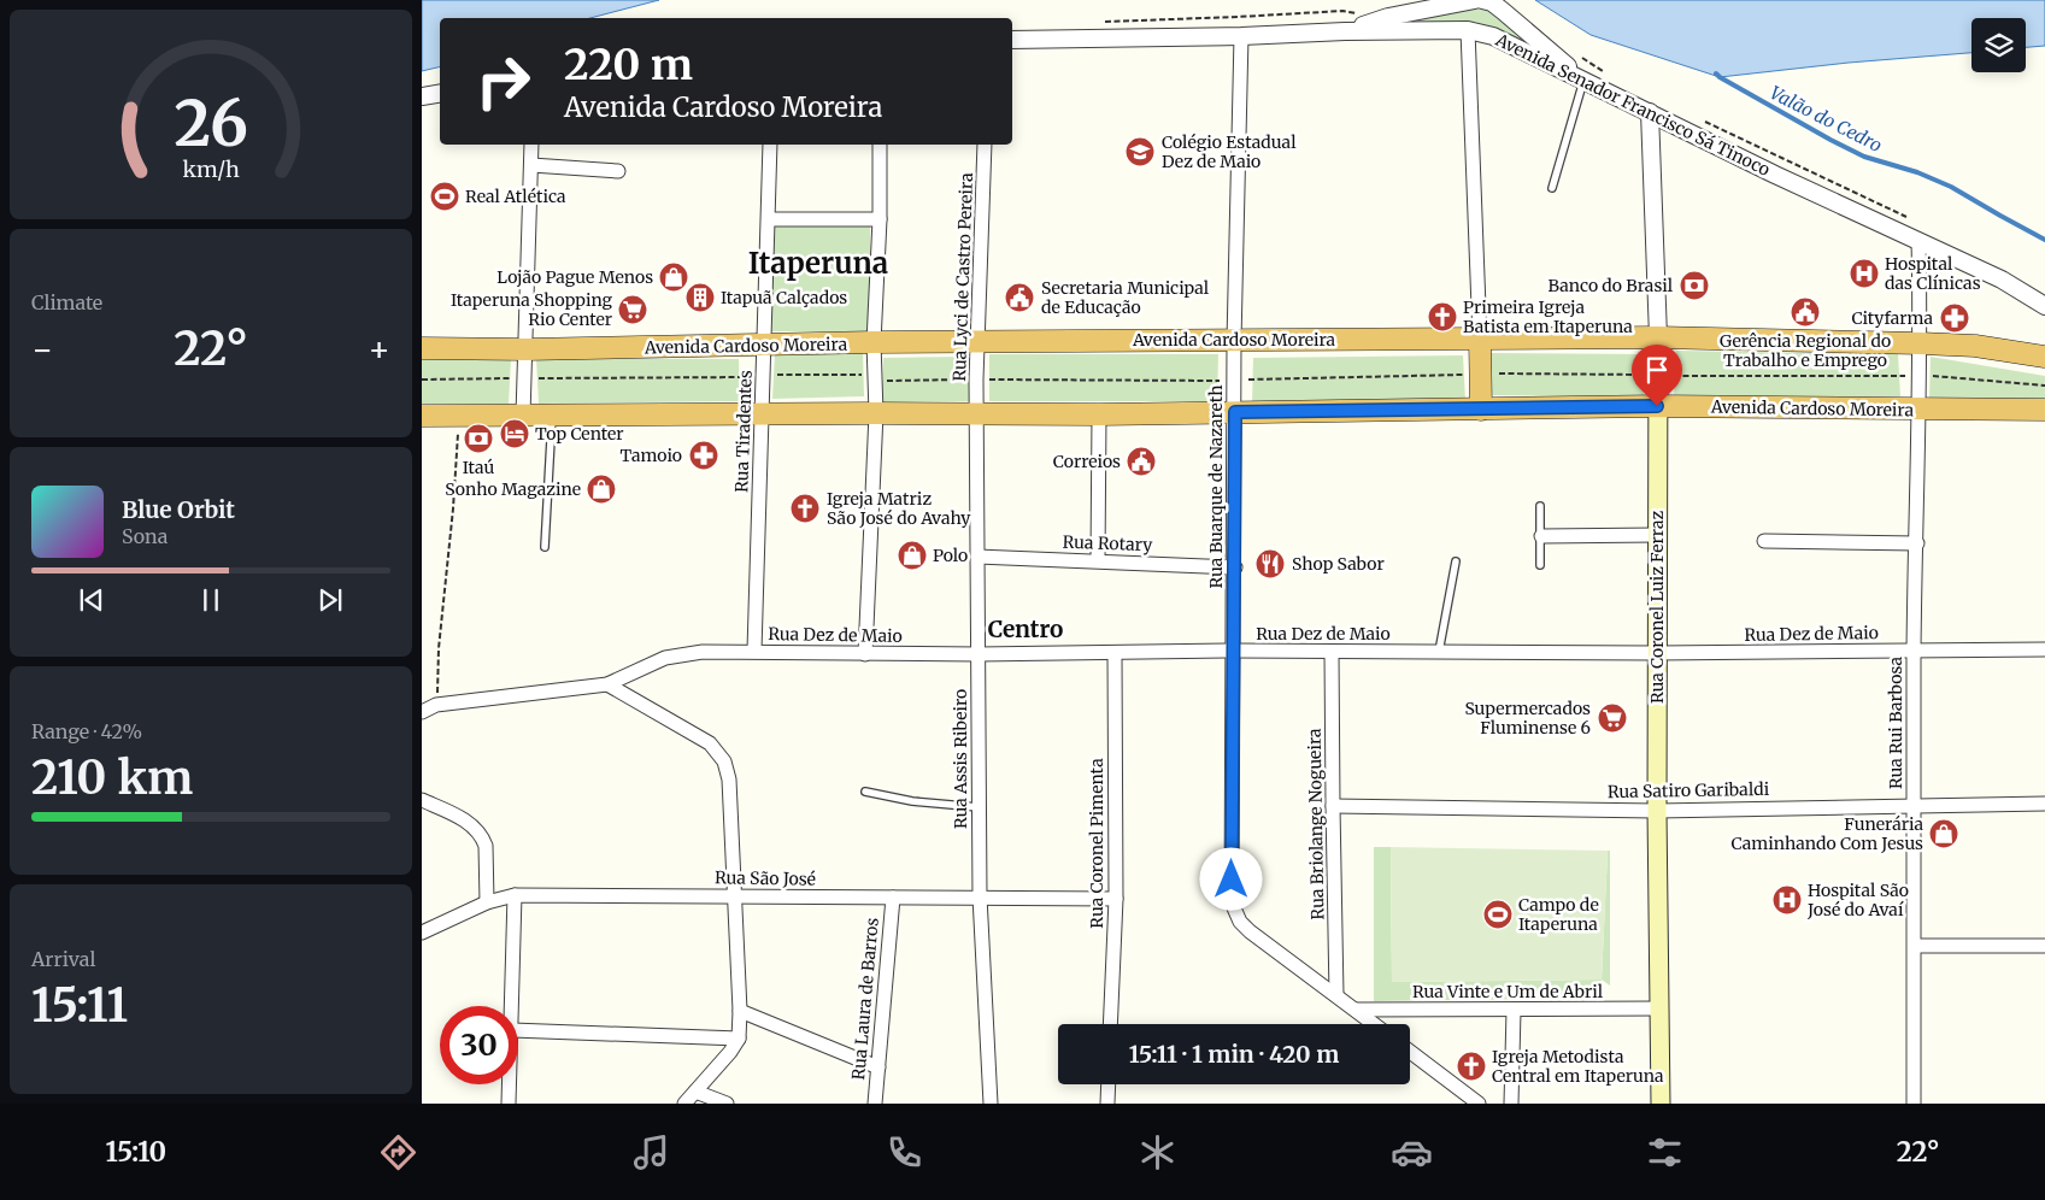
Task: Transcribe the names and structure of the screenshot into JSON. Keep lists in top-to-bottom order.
{
  "streets": {
    "highway": ["Avenida Cardoso Moreira"],
    "main road": ["Rua Coronel Luiz Ferraz"],
    "street": [
      "Avenida Senador Francisco Sá Tinoco",
      "Rua Lyci de Castro Pereira",
      "Rua Tiradentes",
      "Rua Buarque de Nazareth",
      "Rua Rotary",
      "Rua Dez de Maio",
      "Rua Rui Barbosa",
      "Rua Assis Ribeiro",
      "Rua Satiro Garibaldi",
      "Rua Briolange Nogueira",
      "Rua Coronel Pimenta",
      "Rua São José",
      "Rua Vinte e Um de Abril",
      "Rua Laura de Barros"
    ]
  },
  "crossings": [
    ["Avenida Senador Francisco Sá Tinoco", "Rua Buarque de Nazareth"],
    ["Avenida Senador Francisco Sá Tinoco", "Rua Coronel Luiz Ferraz"],
    ["Avenida Senador Francisco Sá Tinoco", "Rua Rui Barbosa"],
    ["Rua Lyci de Castro Pereira", "Avenida Cardoso Moreira"],
    ["Rua Lyci de Castro Pereira", "Rua Assis Ribeiro"],
    ["Avenida Cardoso Moreira", "Rua Tiradentes"],
    ["Avenida Cardoso Moreira", "Rua Buarque de Nazareth"],
    ["Avenida Cardoso Moreira", "Rua Coronel Luiz Ferraz"],
    ["Avenida Cardoso Moreira", "Rua Rui Barbosa"],
    ["Avenida Cardoso Moreira", "Rua Assis Ribeiro"],
    ["Rua Tiradentes", "Rua Dez de Maio"],
    ["Rua Buarque de Nazareth", "Rua Rotary"],
    ["Rua Buarque de Nazareth", "Rua Dez de Maio"],
    ["Rua Buarque de Nazareth", "Rua Briolange Nogueira"],
    ["Rua Buarque de Nazareth", "Rua Vinte e Um de Abril"],
    ["Rua Rotary", "Rua Assis Ribeiro"],
    ["Rua Coronel Luiz Ferraz", "Rua Dez de Maio"],
    ["Rua Coronel Luiz Ferraz", "Rua Satiro Garibaldi"],
    ["Rua Coronel Luiz Ferraz", "Rua Vinte e Um de Abril"],
    ["Rua Dez de Maio", "Rua Rui Barbosa"],
    ["Rua Dez de Maio", "Rua Assis Ribeiro"],
    ["Rua Dez de Maio", "Rua Briolange Nogueira"],
    ["Rua Dez de Maio", "Rua Coronel Pimenta"],
    ["Rua Rui Barbosa", "Rua Satiro Garibaldi"],
    ["Rua Assis Ribeiro", "Rua São José"],
    ["Rua Satiro Garibaldi", "Rua Briolange Nogueira"],
    ["Rua Coronel Pimenta", "Rua São José"],
    ["Rua São José", "Rua Laura de Barros"]
  ],
  "districts": ["Itaperuna", "Centro"],
  "water": ["Valão do Cedro"],
  "places": {
    "school or university": ["Colégio Estadual Dez de Maio"],
    "sports": ["Real Atlética", "Campo de Itaperuna"],
    "hospital": ["Hospital das Clínicas", "Hospital São José do Avaí"],
    "shop": [
      "Lojão Pague Menos",
      "Sonho Magazine",
      "Polo",
      "Funerária Caminhando Com Jesus"
    ],
    "bank": ["Banco do Brasil", "Itaú"],
    "building": ["Itapuã Calçados"],
    "public building": ["Secretaria Municipal de Educação", "Gerência Regional do Trabalho e Emprego", "Correios"],
    "supermarket": ["Itaperuna Shopping Rio Center", "Supermercados Fluminense 6"],
    "church": ["Primeira Igreja Batista em Itaperuna", "Igreja Matriz São José do Avahy", "Igreja Metodista Central em Itaperuna"],
    "pharmacy": ["Cityfarma", "Tamoio"],
    "hotel": ["Top Center"],
    "restaurant": ["Shop Sabor"]
  },
  "page": {
    "turn": ["220 m", "Avenida Cardoso Moreira"],
    "tile": [
      "Climate",
      ["Range · 42%", "210 km"],
      ["Arrival", "15:11"]
    ],
    "heat": ["−", "22°", "+"],
    "song": ["Blue Orbit", "Sona"],
    "limit": "30",
    "trip": "15:11 · 1 min · 420 m",
    "tabs": ["15:10", "22°"],
    "gauge": ["26", "km/h"]
  }
}
